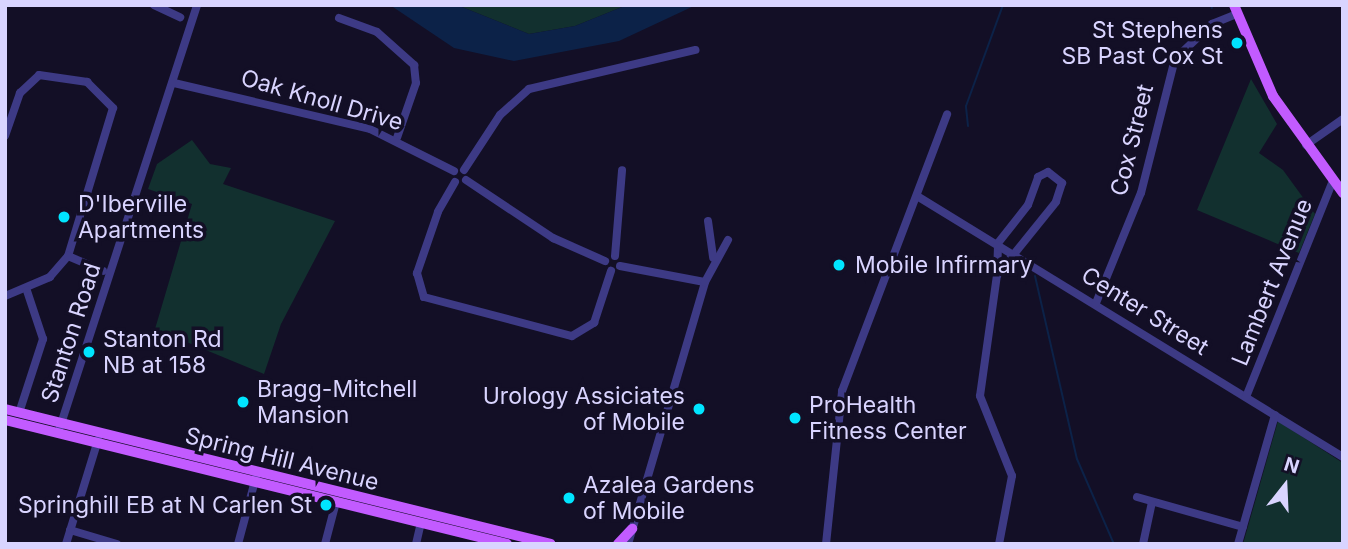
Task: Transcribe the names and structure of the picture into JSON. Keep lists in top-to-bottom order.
{
  "streets": {
    "main road": ["Spring Hill Avenue"],
    "street": [
      "Oak Knoll Drive",
      "Cox Street",
      "Lambert Avenue",
      "Center Street",
      "Stanton Road"
    ]
  },
  "crossings": [
    ["Oak Knoll Drive", "Stanton Road"],
    ["Cox Street", "Center Street"],
    ["Lambert Avenue", "Center Street"],
    ["Stanton Road", "Spring Hill Avenue"]
  ],
  "places": [
    "St Stephens SB Past Cox St",
    "D'Iberville Apartments",
    "Mobile Infirmary",
    "Stanton Rd NB at 158",
    "Bragg-Mitchell Mansion",
    "Urology Assiciates of Mobile",
    "ProHealth Fitness Center",
    "Azalea Gardens of Mobile",
    "Springhill EB at N Carlen St"
  ],
  "north": "top"
}
